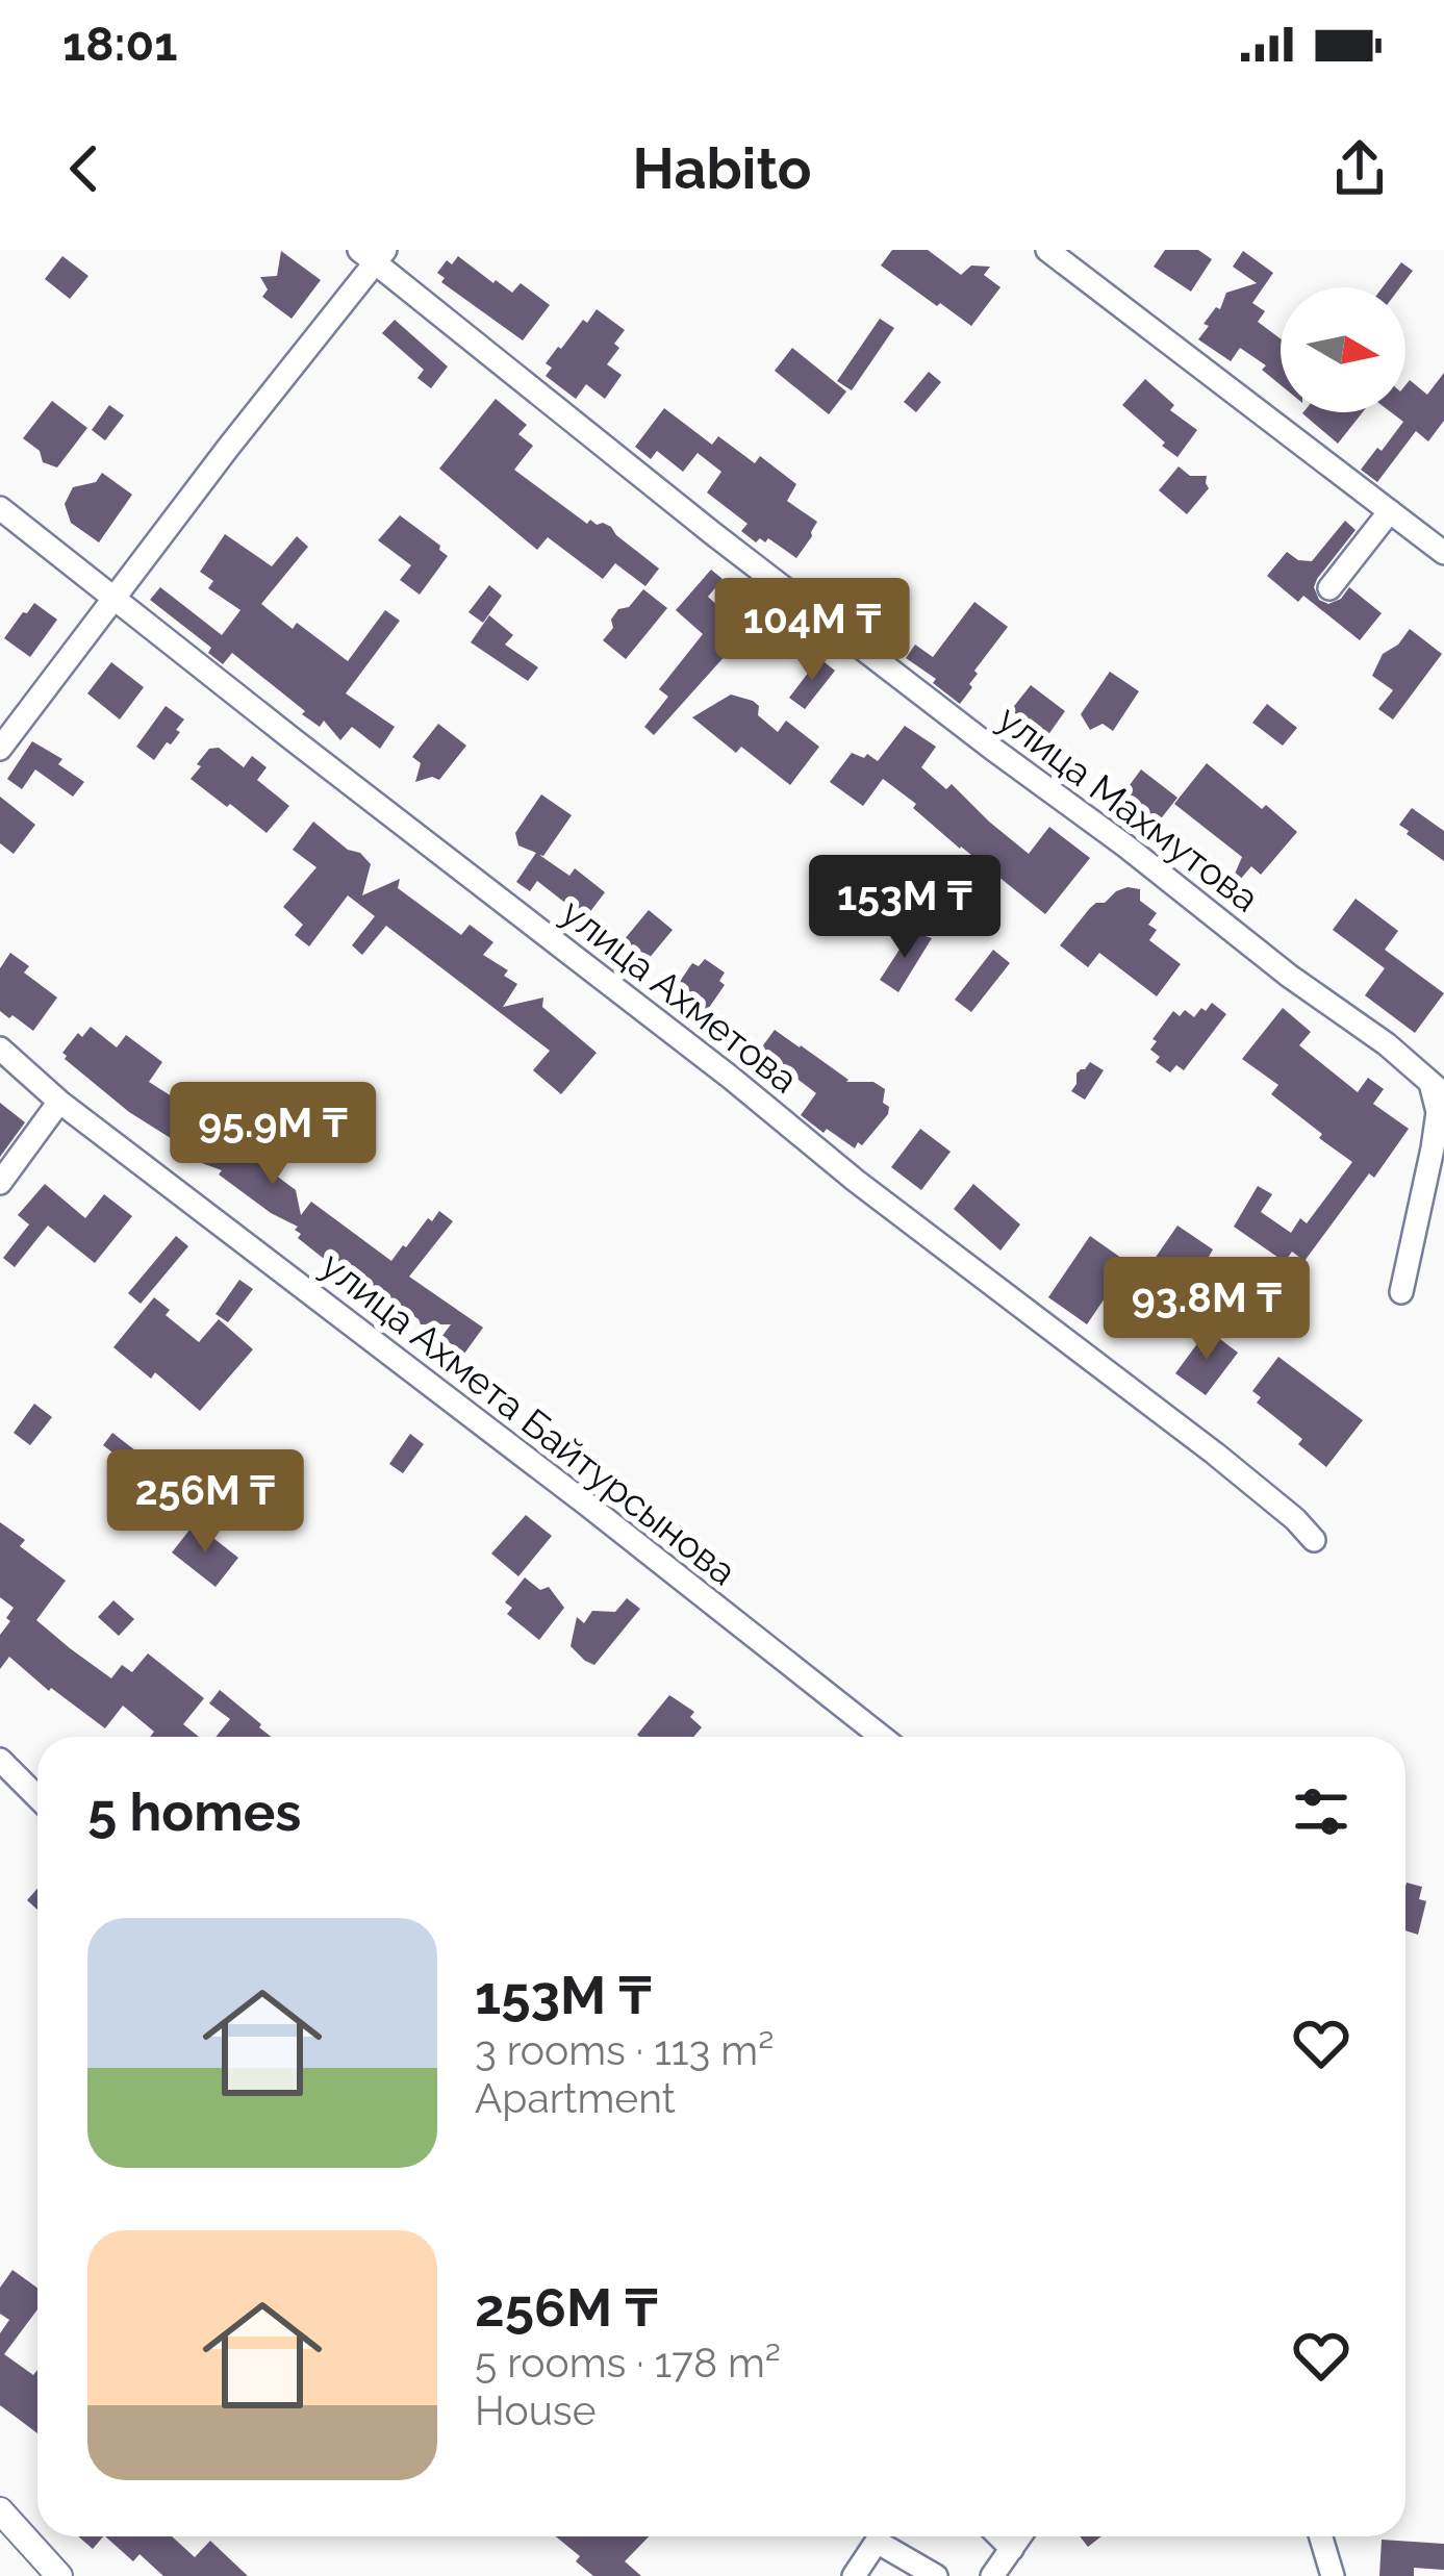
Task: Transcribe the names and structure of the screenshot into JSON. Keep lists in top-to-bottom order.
{
  "streets": {
    "street": ["улица Махмутова", "улица Ахметова", "улица Ахмета Байтурсынова"]
  },
  "north": "right",
  "page": {
    "status": "18:01",
    "header": "Habito",
    "price": [
      "104M ₸",
      "153M ₸",
      "95.9M ₸",
      "93.8M ₸",
      "256M ₸"
    ],
    "heading": "5 homes",
    "list": [
      {
        "name": "153M ₸",
        "note": "3 rooms · 113 m² · Apartment"
      },
      {
        "name": "256M ₸",
        "note": "5 rooms · 178 m² · House"
      }
    ]
  }
}
